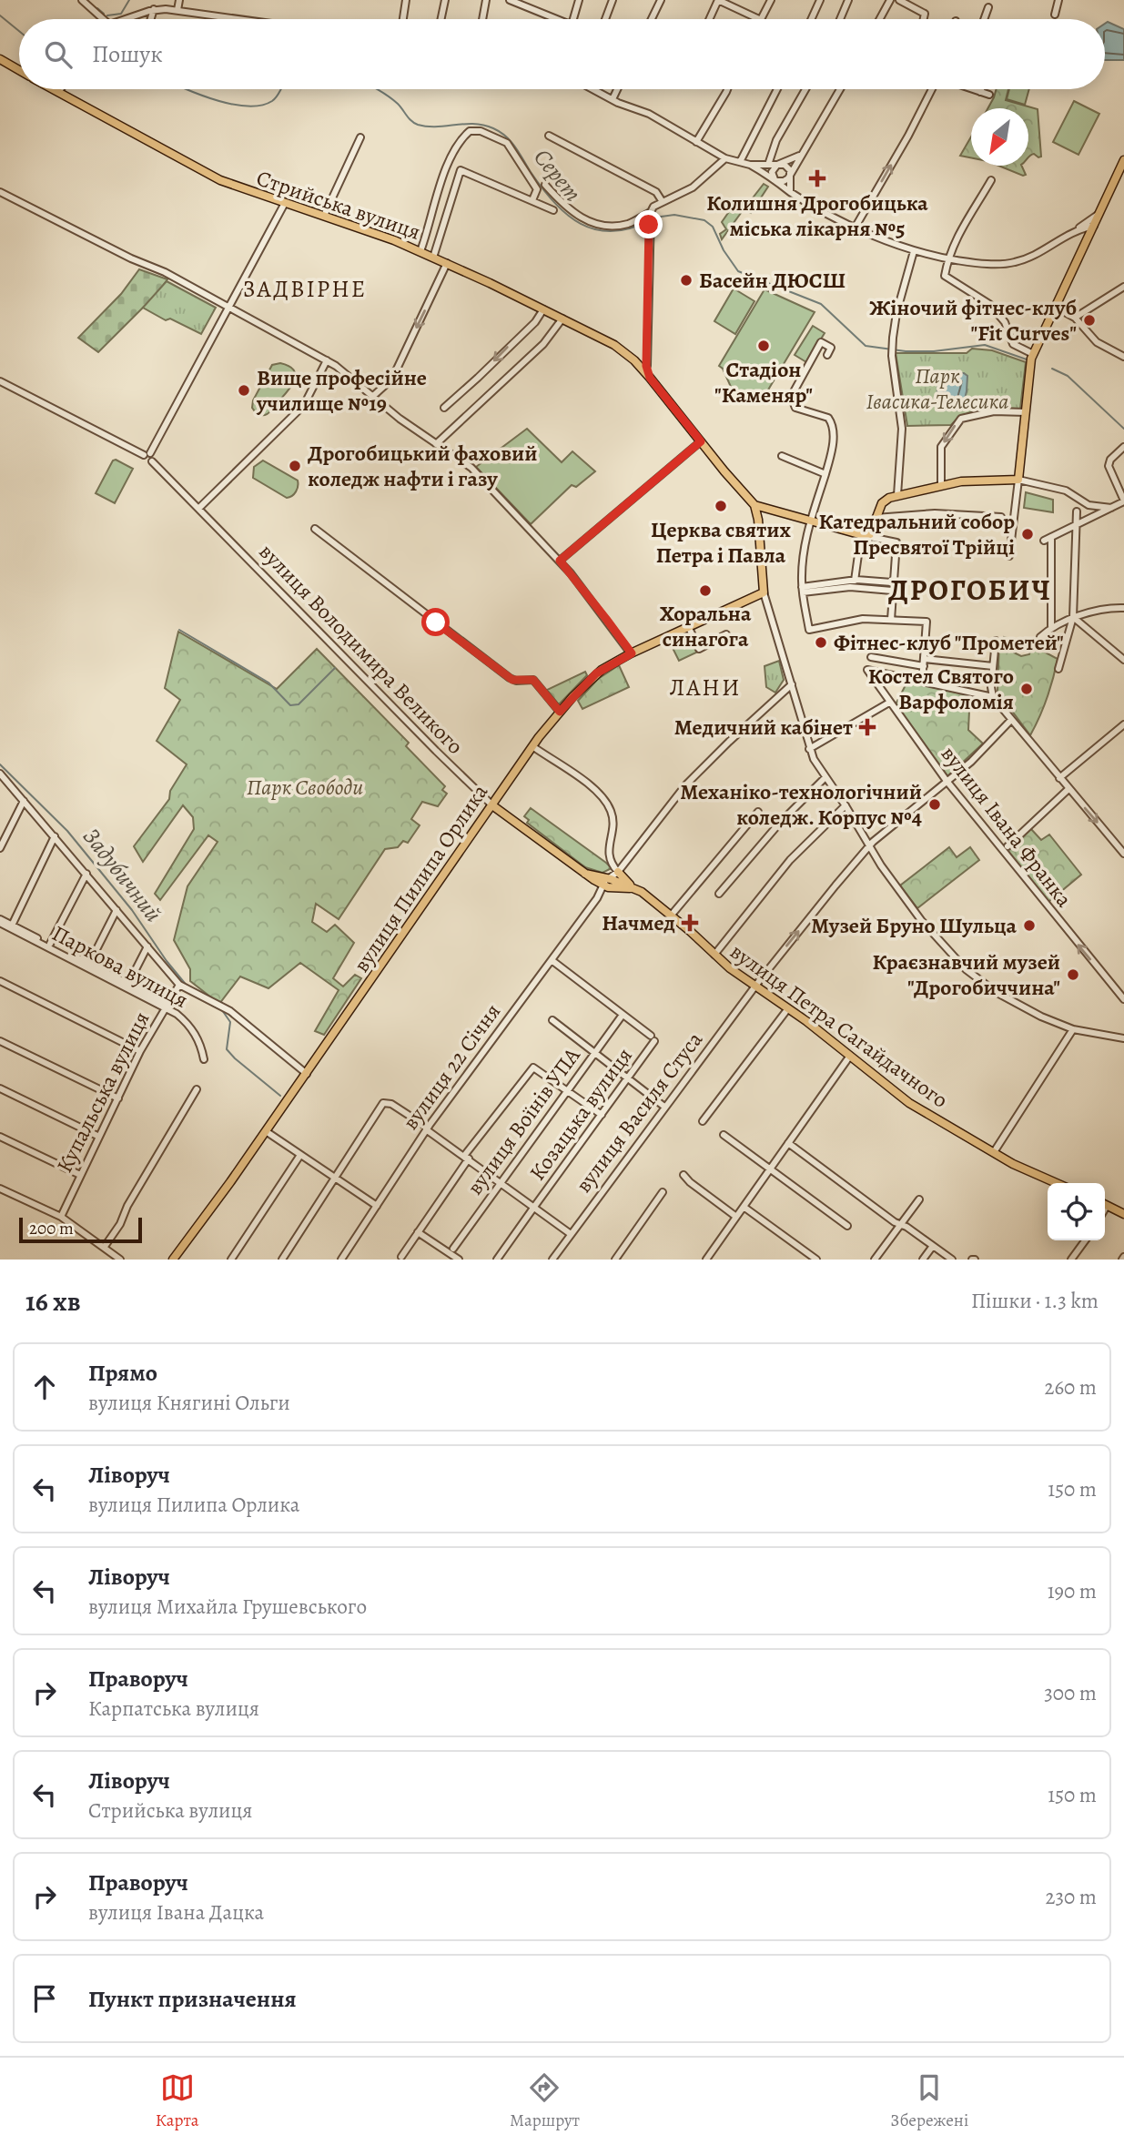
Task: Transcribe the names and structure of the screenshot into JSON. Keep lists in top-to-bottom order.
{
  "streets": {
    "main road": [
      "Стрийська вулиця",
      "вулиця Володимира Великого",
      "вулиця Пилипа Орлика",
      "вулиця Петра Сагайдачного"
    ],
    "street": [
      "вулиця Івана Франка",
      "Паркова вулиця",
      "вулиця 22 Січня",
      "Купальська вулиця",
      "вулиця Василя Стуса",
      "Козацька вулиця",
      "вулиця Воїнів УПА"
    ]
  },
  "crossings": [
    ["вулиця Володимира Великого", "вулиця Пилипа Орлика"],
    ["вулиця Володимира Великого", "вулиця 22 Січня"],
    ["вулиця Івана Франка", "вулиця Василя Стуса"],
    ["Паркова вулиця", "Купальська вулиця"],
    ["вулиця Петра Сагайдачного", "вулиця Василя Стуса"],
    ["Козацька вулиця", "вулиця Воїнів УПА"]
  ],
  "one_way": ["вулиця Івана Франка"],
  "districts": ["ЗАДВІРНЕ", "ДРОГОБИЧ", "ЛАНИ"],
  "water": ["Серет", "Задубичний"],
  "parks": ["Парк Івасика-Телесика", "Парк Свободи"],
  "places": {
    "health": ["Колишня Дрогобицька міська лікарня №5", "Медичний кабінет", "Начмед"],
    "other": [
      "Басейн ДЮСШ",
      "Жіночий фітнес-клуб \"Fit Curves\"",
      "Стадіон \"Каменяр\"",
      "Вище професійне училище №19",
      "Дрогобицький фаховий коледж нафти і газу",
      "Церква святих Петра і Павла",
      "Катедральний собор Пресвятої Трійці",
      "Хоральна синагога",
      "Фітнес-клуб \"Прометей\"",
      "Костел Святого Варфоломія",
      "Механіко-технологічний коледж. Корпус №4",
      "Музей Бруно Шульца",
      "Краєзнавчий музей \"Дрогобиччина\""
    ]
  },
  "scale_bar": "200 m",
  "north": "bottom left",
  "page": {
    "search": "Пошук",
    "scale": "200 m",
    "heading": ["16 хв", "Пішки · 1.3 km"],
    "list": [
      ["Прямо", "вулиця Княгині Ольги", "260 m"],
      ["Ліворуч", "вулиця Пилипа Орлика", "150 m"],
      ["Ліворуч", "вулиця Михайла Грушевського", "190 m"],
      ["Праворуч", "Карпатська вулиця", "300 m"],
      ["Ліворуч", "Стрийська вулиця", "150 m"],
      ["Праворуч", "вулиця Івана Дацка", "230 m"],
      "Пункт призначення"
    ],
    "nav": ["Карта", "Маршрут", "Збережені"]
  }
}
